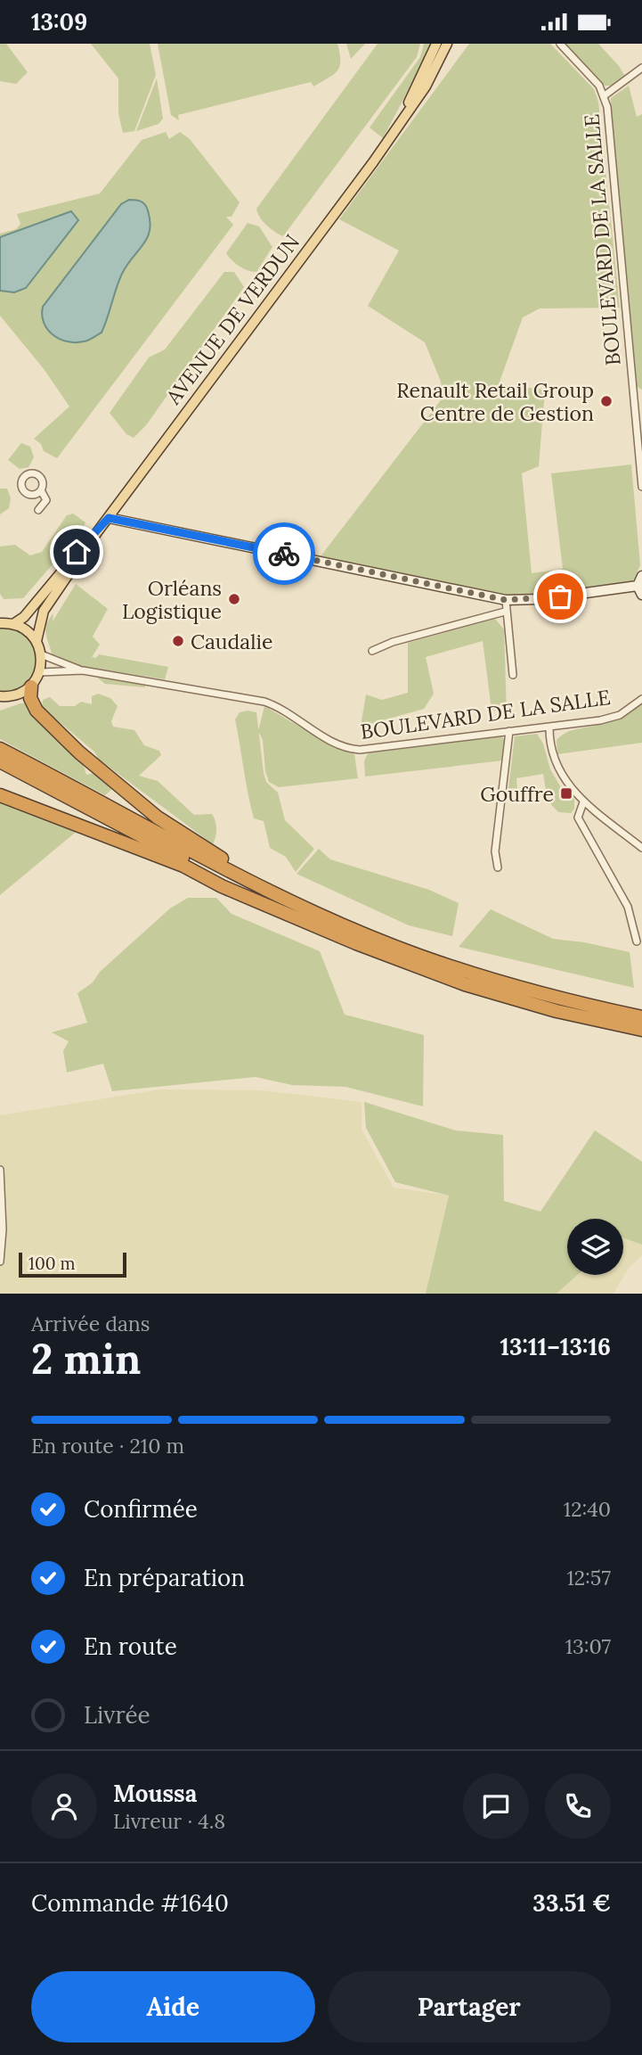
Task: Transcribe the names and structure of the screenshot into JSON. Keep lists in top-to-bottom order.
{
  "streets": {
    "main road": ["AVENUE DE VERDUN"],
    "street": ["BOULEVARD DE LA SALLE"]
  },
  "places": {
    "other": ["Renault Retail Group Centre de Gestion", "Orléans Logistique", "Caudalie"],
    "transit": ["Gouffre"]
  },
  "scale_bar": "100 m",
  "page": {
    "status": "13:09",
    "scale": "100 m",
    "heading": ["2 min", "Arrivée dans", "13:11–13:16"],
    "panel": [
      "Moussa",
      "Livreur · 4.8",
      "Commande #1640",
      "33.51 €"
    ],
    "bar": "En route · 210 m",
    "list": [
      ["Confirmée", "12:40"],
      ["En préparation", "12:57"],
      ["En route", "13:07"],
      "Livrée"
    ],
    "buttons": ["Aide", "Partager"]
  }
}
